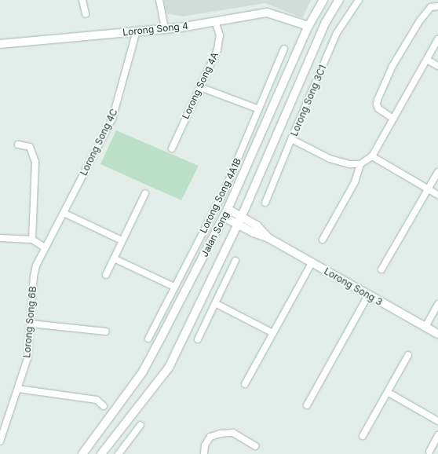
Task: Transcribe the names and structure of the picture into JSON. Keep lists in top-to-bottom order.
{
  "streets": {
    "main road": ["Lorong Song 4", "Jalan Song", "Lorong Song 3"],
    "street": [
      "Lorong Song 4A",
      "Lorong Song 3C1",
      "Lorong Song 4C",
      "Lorong Song 4A1B",
      "Lorong Song 6B"
    ]
  },
  "crossings": [
    ["Lorong Song 4", "Lorong Song 4A"],
    ["Lorong Song 4", "Lorong Song 4C"],
    ["Lorong Song 4", "Jalan Song"],
    ["Lorong Song 4C", "Lorong Song 6B"],
    ["Jalan Song", "Lorong Song 3"]
  ]
}
